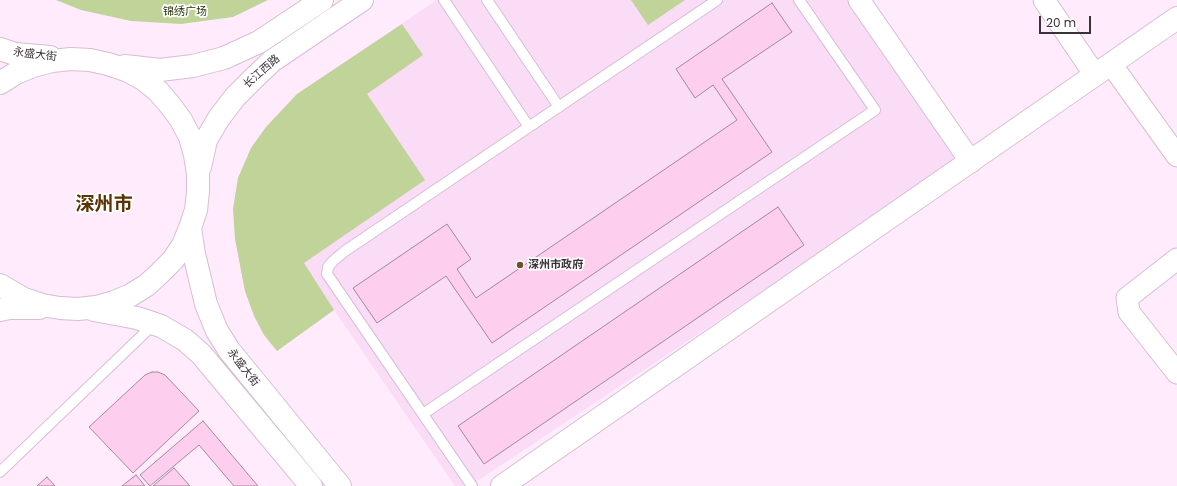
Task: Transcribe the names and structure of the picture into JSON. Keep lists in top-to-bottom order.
{
  "streets": {
    "main road": ["永盛大街", "长江西路"]
  },
  "districts": ["深州市"],
  "parks": ["锦绣广场"],
  "places": ["深州市政府"],
  "scale_bar": "20 m"
}
